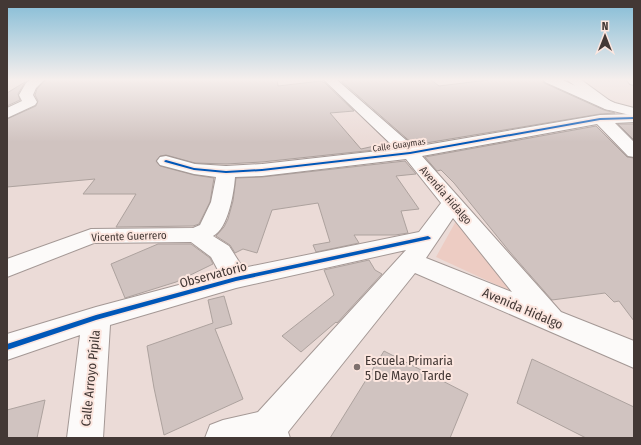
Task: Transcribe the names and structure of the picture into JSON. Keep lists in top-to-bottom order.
{
  "streets": {
    "street": [
      "Calle Guaymas",
      "Avendia Hidalgo",
      "Vicente Guerrero",
      "Observatorio",
      "Avenida Hidalgo",
      "Calle Arroyo Pípila"
    ]
  },
  "crossings": [
    ["Calle Guaymas", "Avendia Hidalgo"],
    ["Avendia Hidalgo", "Avenida Hidalgo"],
    ["Observatorio", "Avenida Hidalgo"],
    ["Observatorio", "Calle Arroyo Pípila"]
  ],
  "places": ["Escuela Primaria 5 De Mayo Tarde"],
  "north": "top"
}
